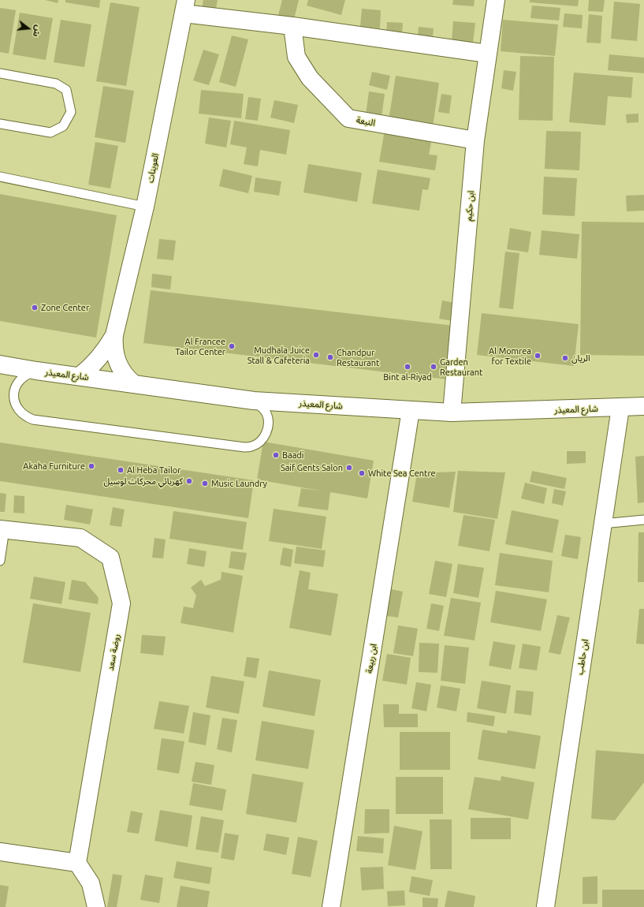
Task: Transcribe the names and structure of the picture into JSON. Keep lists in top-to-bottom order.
{
  "streets": {
    "street": [
      "النبعة",
      "العوينات",
      "ابن حكيم",
      "شارع المعيذر",
      "روضة سعد",
      "ابن حاطب",
      "ابن ربيعة"
    ]
  },
  "crossings": [
    ["النبعة", "ابن حكيم"],
    ["العوينات", "شارع المعيذر"],
    ["ابن حكيم", "شارع المعيذر"],
    ["شارع المعيذر", "ابن حاطب"],
    ["شارع المعيذر", "ابن ربيعة"]
  ],
  "places": [
    "Zone Center",
    "Al Francee Tailor Center",
    "Mudhala Juice Stall & Cafeteria",
    "Al Momrea for Textile",
    "Chandpur Restaurant",
    "الريان",
    "Bint al-Riyad",
    "Garden Restaurant",
    "Baadi",
    "Akaha Furniture",
    "Saif Gents Salon",
    "Al Heba Tailor",
    "White Sea Centre",
    "كهربائي محركات لوسيل",
    "Music Laundry"
  ],
  "north": "right"
}
